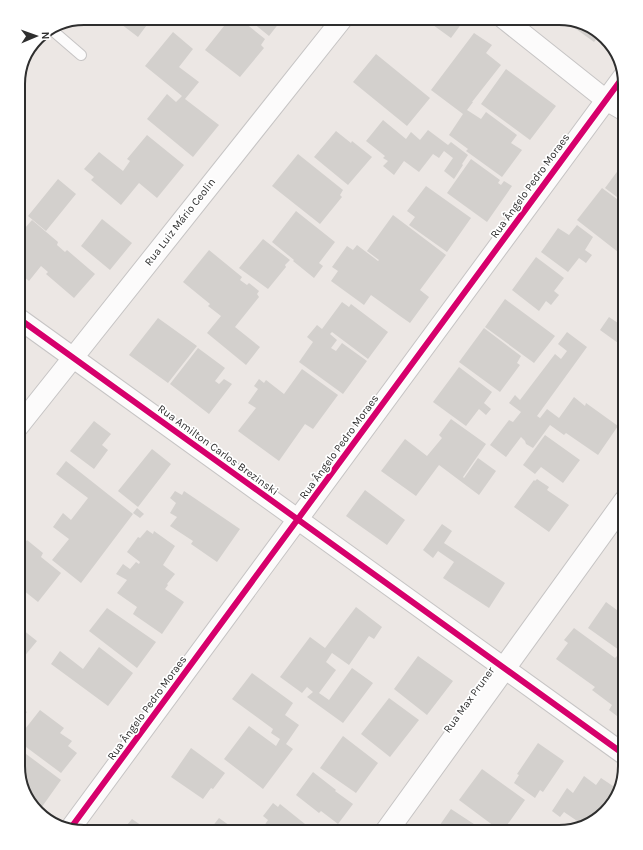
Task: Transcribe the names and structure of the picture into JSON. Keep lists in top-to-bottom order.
{
  "streets": {
    "street": [
      "Rua Ângelo Pedro Moraes",
      "Rua Luiz Mário Ceolin",
      "Rua Amilton Carlos Brezinski",
      "Rua Max Pruner"
    ]
  },
  "crossings": [
    ["Rua Ângelo Pedro Moraes", "Rua Amilton Carlos Brezinski"],
    ["Rua Luiz Mário Ceolin", "Rua Amilton Carlos Brezinski"],
    ["Rua Amilton Carlos Brezinski", "Rua Max Pruner"]
  ],
  "north": "right"
}
